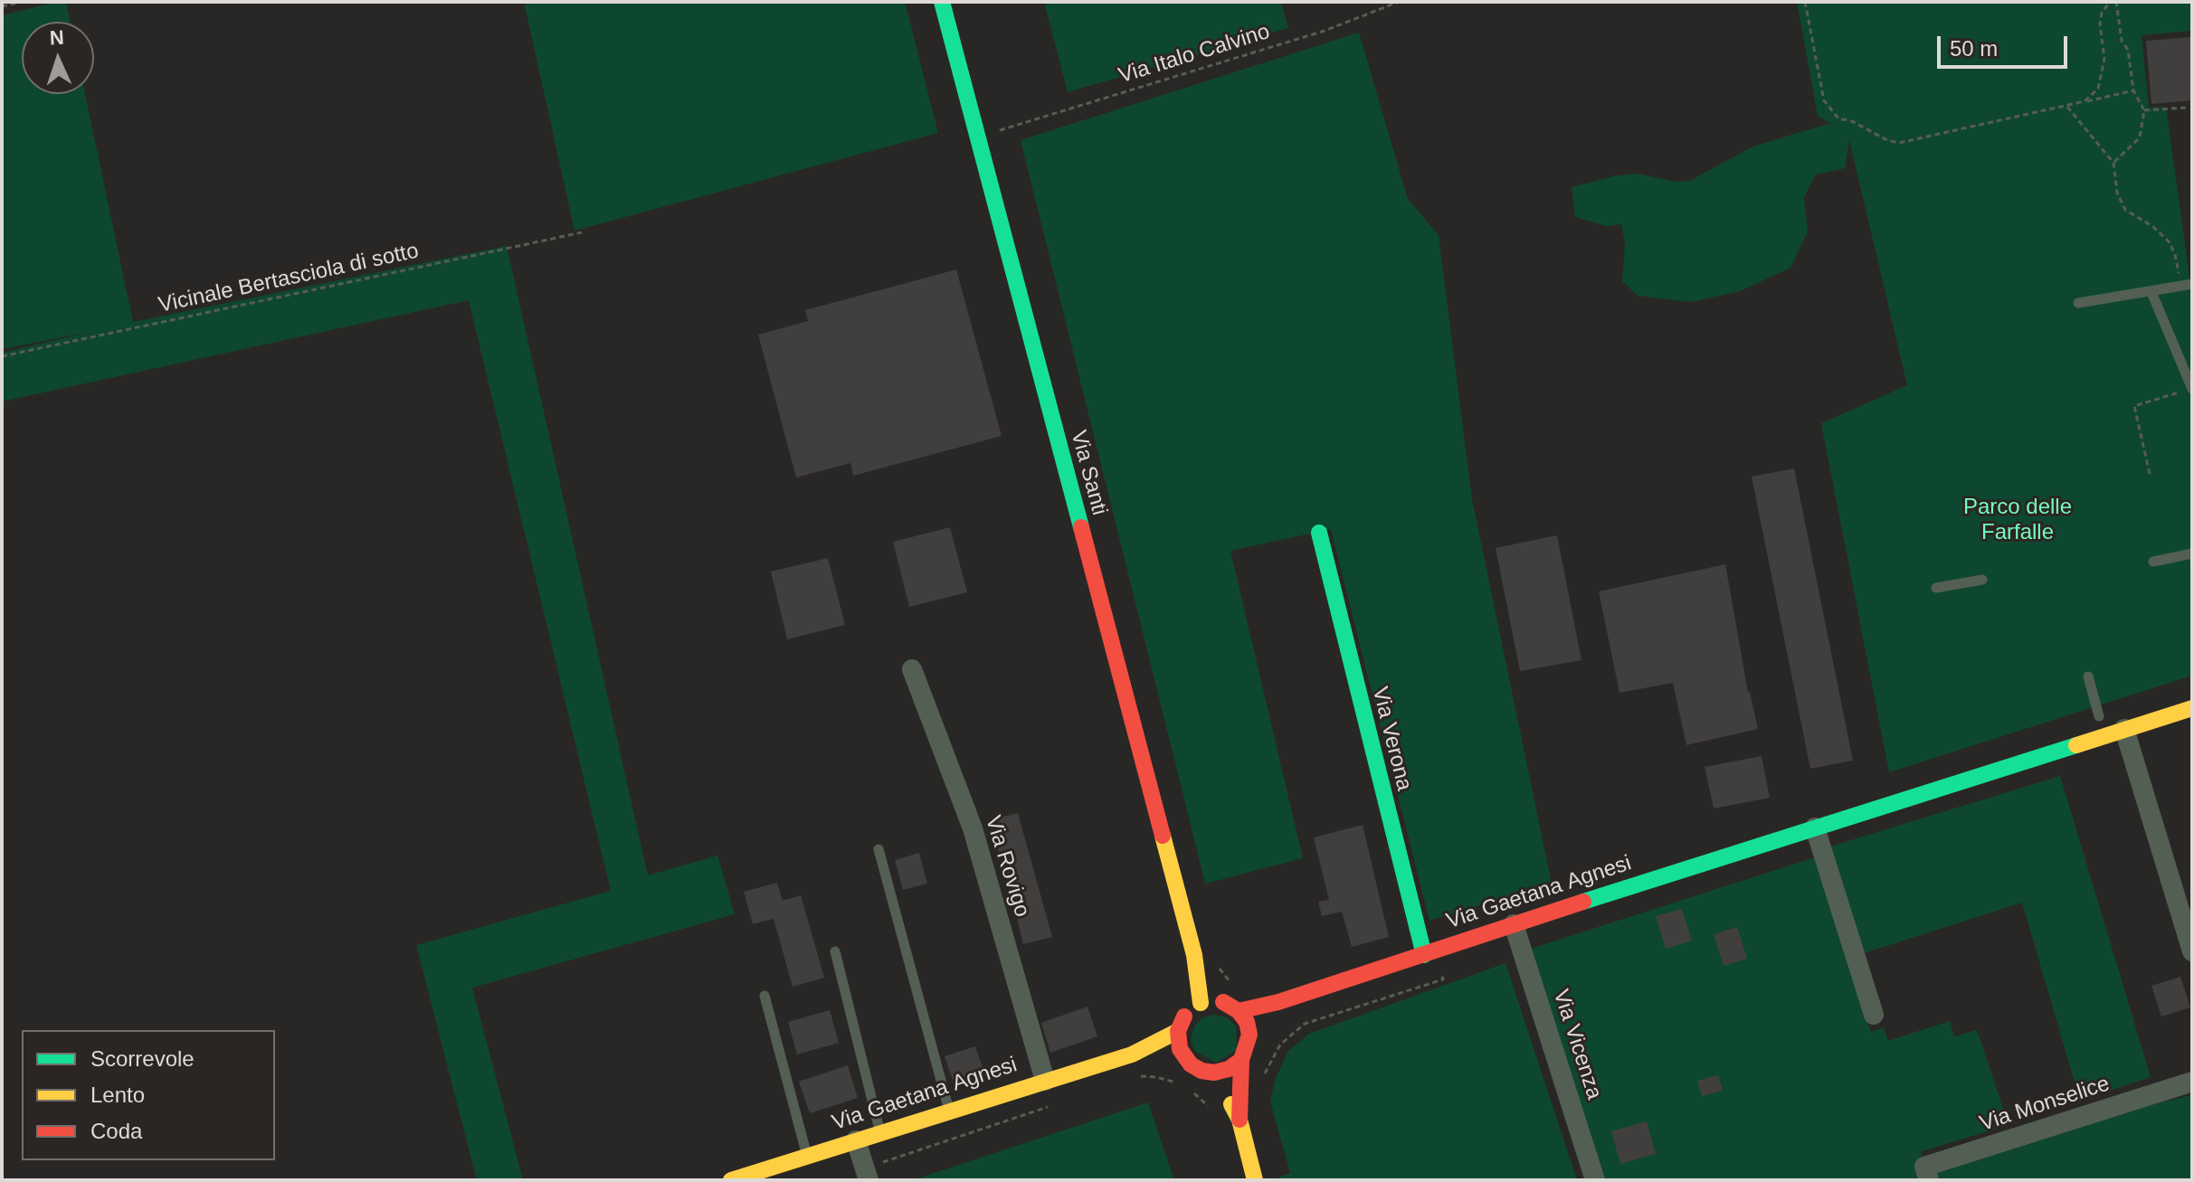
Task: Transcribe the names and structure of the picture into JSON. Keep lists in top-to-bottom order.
{
  "streets": {
    "street": [
      "Via Santi",
      "Via Verona",
      "Via Rovigo",
      "Via Gaetana Agnesi",
      "Via Vicenza",
      "Via Monselice"
    ],
    "path": ["Via Italo Calvino", "Vicinale Bertasciola di sotto"]
  },
  "crossings": [
    ["Via Santi", "Via Gaetana Agnesi"],
    ["Via Verona", "Via Gaetana Agnesi"],
    ["Via Rovigo", "Via Gaetana Agnesi"],
    ["Via Gaetana Agnesi", "Via Vicenza"]
  ],
  "parks": ["Parco delle Farfalle"],
  "legend": ["Scorrevole", "Lento", "Coda"],
  "scale_bar": "50 m",
  "north": "top"
}
